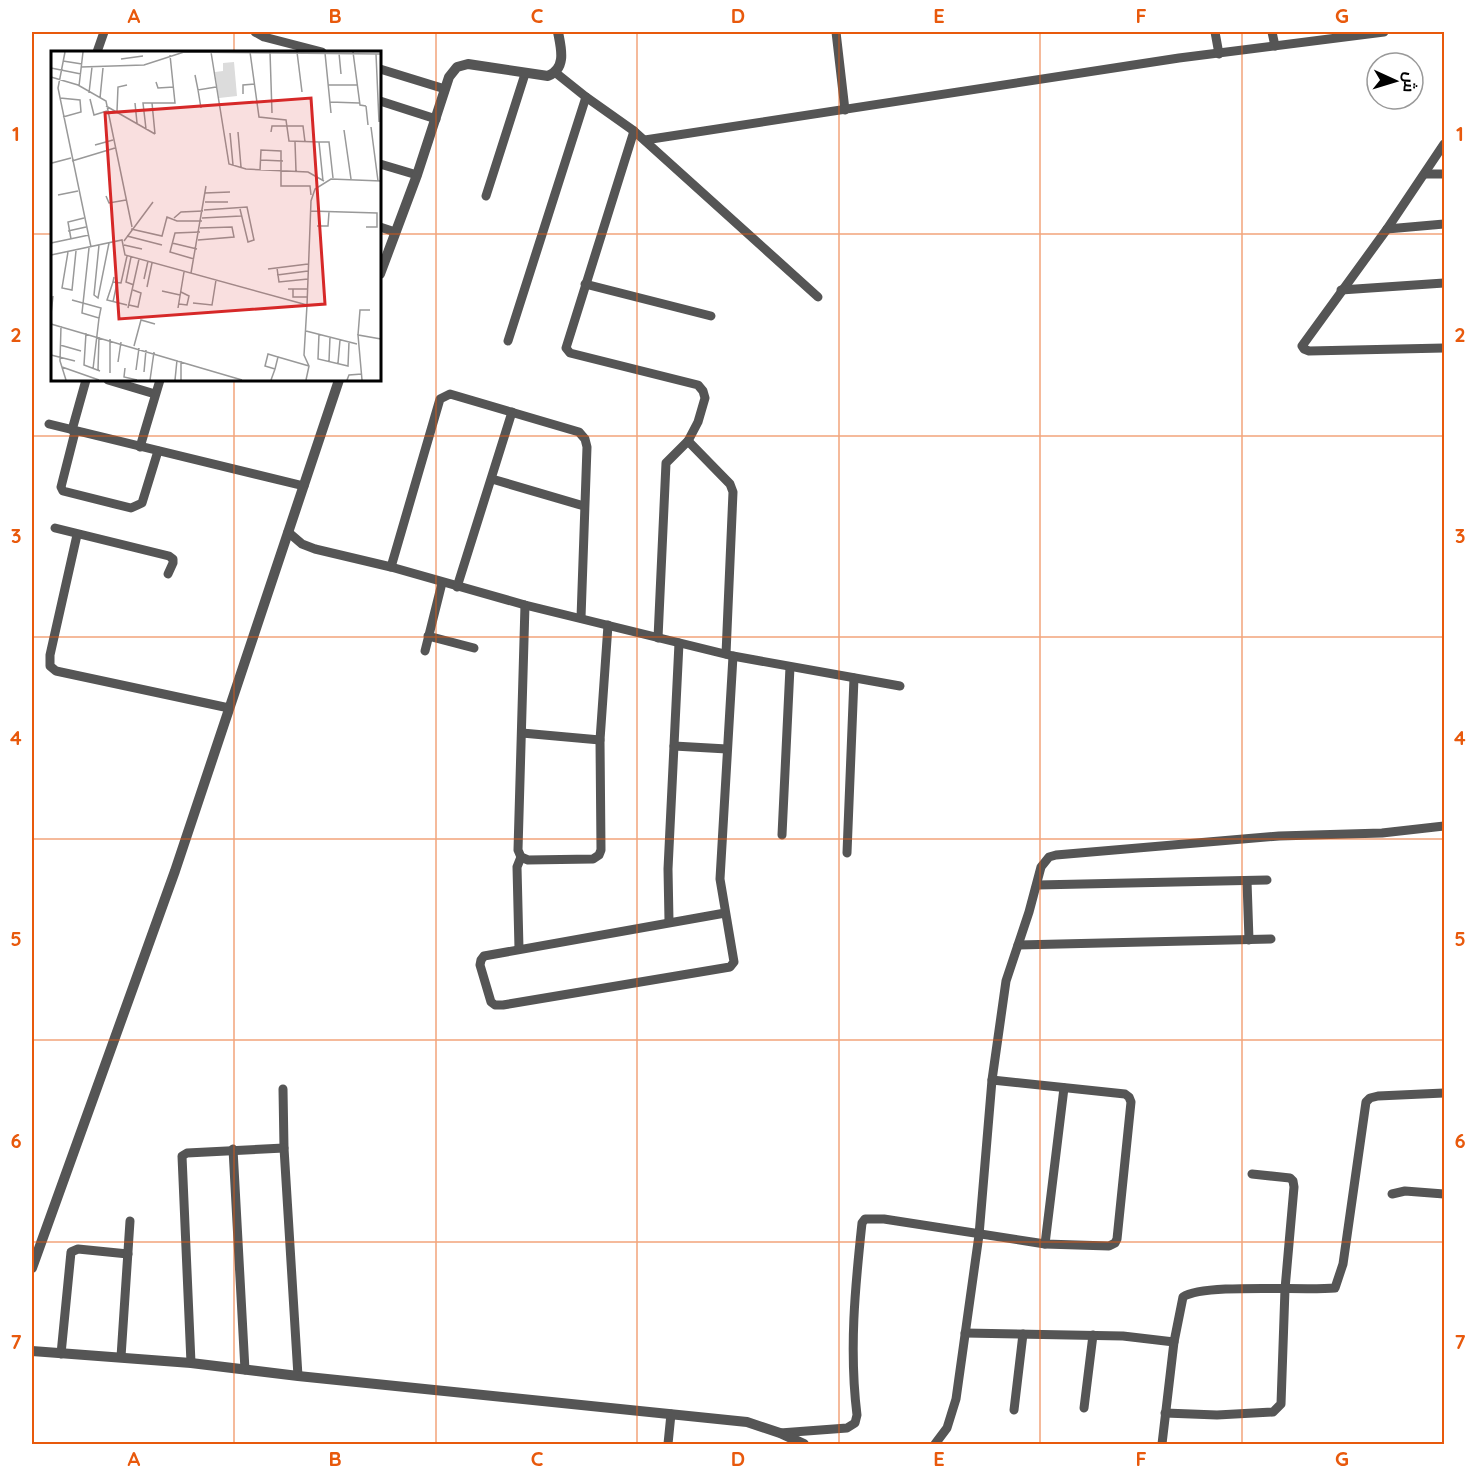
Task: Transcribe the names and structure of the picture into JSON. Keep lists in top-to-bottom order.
{
  "north": "right",
  "grid": {
    "columns": [
      "A",
      "B",
      "C",
      "D",
      "E",
      "F",
      "G"
    ],
    "rows": [
      "1",
      "2",
      "3",
      "4",
      "5",
      "6",
      "7"
    ]
  }
}
